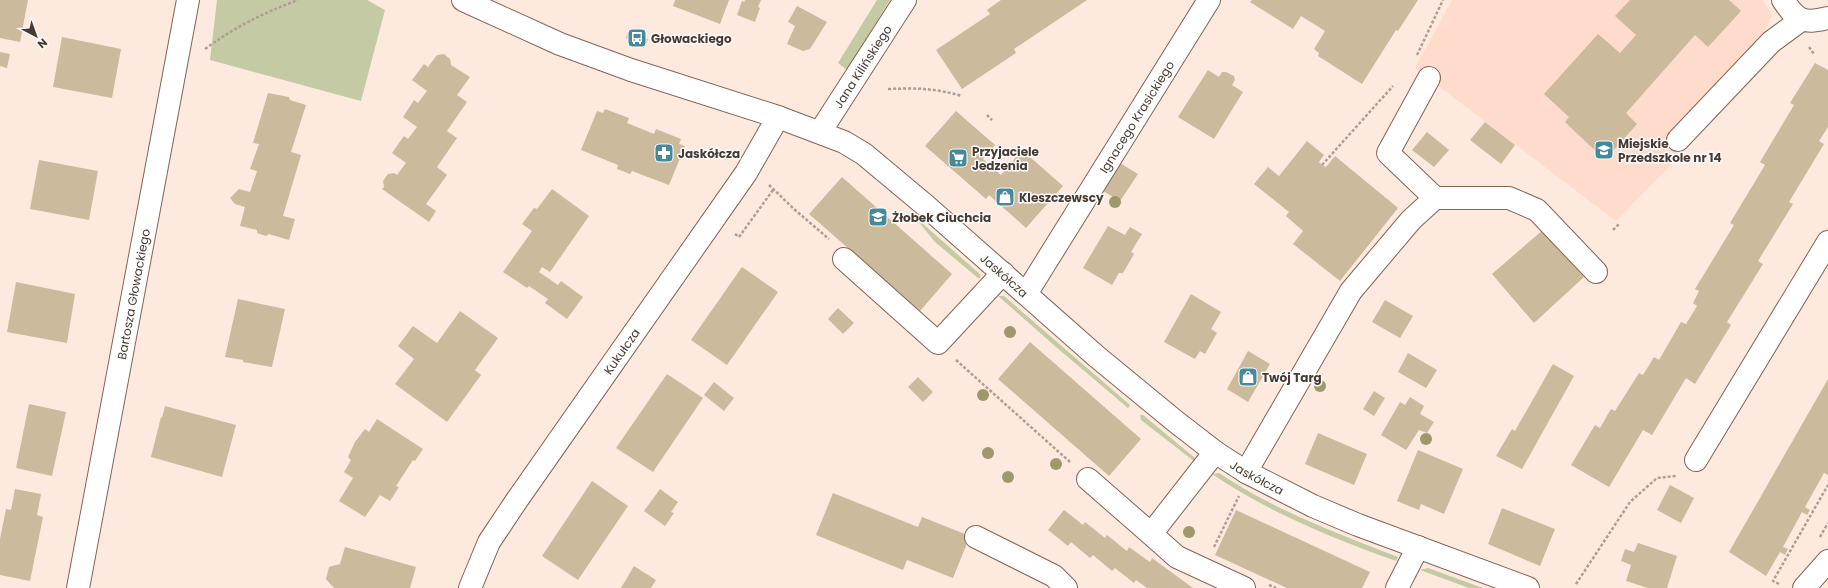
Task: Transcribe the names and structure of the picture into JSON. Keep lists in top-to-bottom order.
{
  "streets": {
    "street": [
      "Jana Kilińskiego",
      "Ignacego Krasickiego",
      "Jaskółcza",
      "Bartosza Głowackiego",
      "Kukułcza"
    ]
  },
  "crossings": [
    ["Jana Kilińskiego", "Jaskółcza"],
    ["Ignacego Krasickiego", "Jaskółcza"],
    ["Jaskółcza", "Kukułcza"]
  ],
  "places": {
    "bus stop": ["Głowackiego"],
    "school or university": ["Miejskie Przedszkole nr 14", "Żłobek Ciuchcia"],
    "pharmacy": ["Jaskółcza"],
    "supermarket": ["Przyjaciele Jedzenia"],
    "shop": ["Kleszczewscy", "Twój Targ"]
  },
  "north": "bottom right"
}
